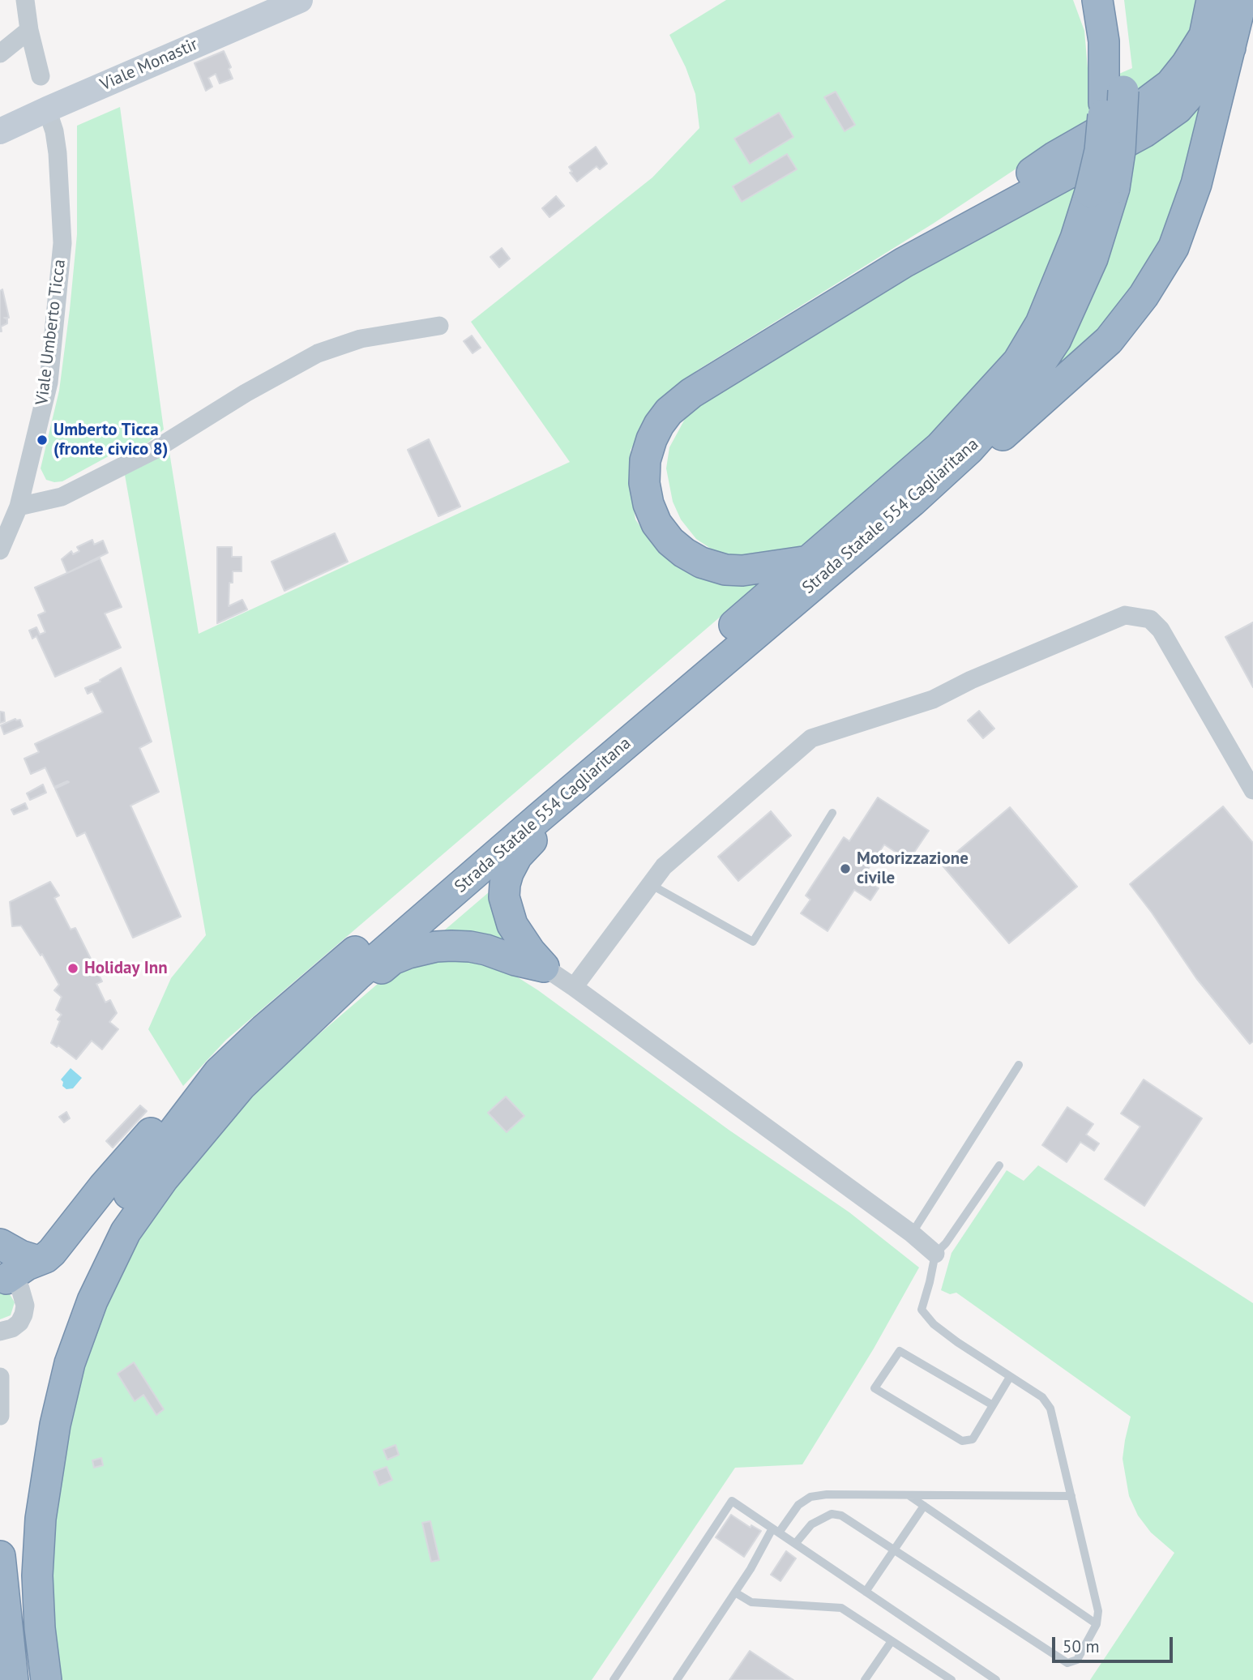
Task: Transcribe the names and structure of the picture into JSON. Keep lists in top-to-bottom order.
{
  "streets": {
    "highway": ["Strada Statale 554 Cagliaritana"],
    "main road": ["Viale Monastir"],
    "street": ["Viale Umberto Ticca"]
  },
  "crossings": [
    ["Viale Monastir", "Viale Umberto Ticca"]
  ],
  "places": ["Umberto Ticca (fronte civico 8)", "Motorizzazione civile", "Holiday Inn"],
  "scale_bar": "50 m"
}
